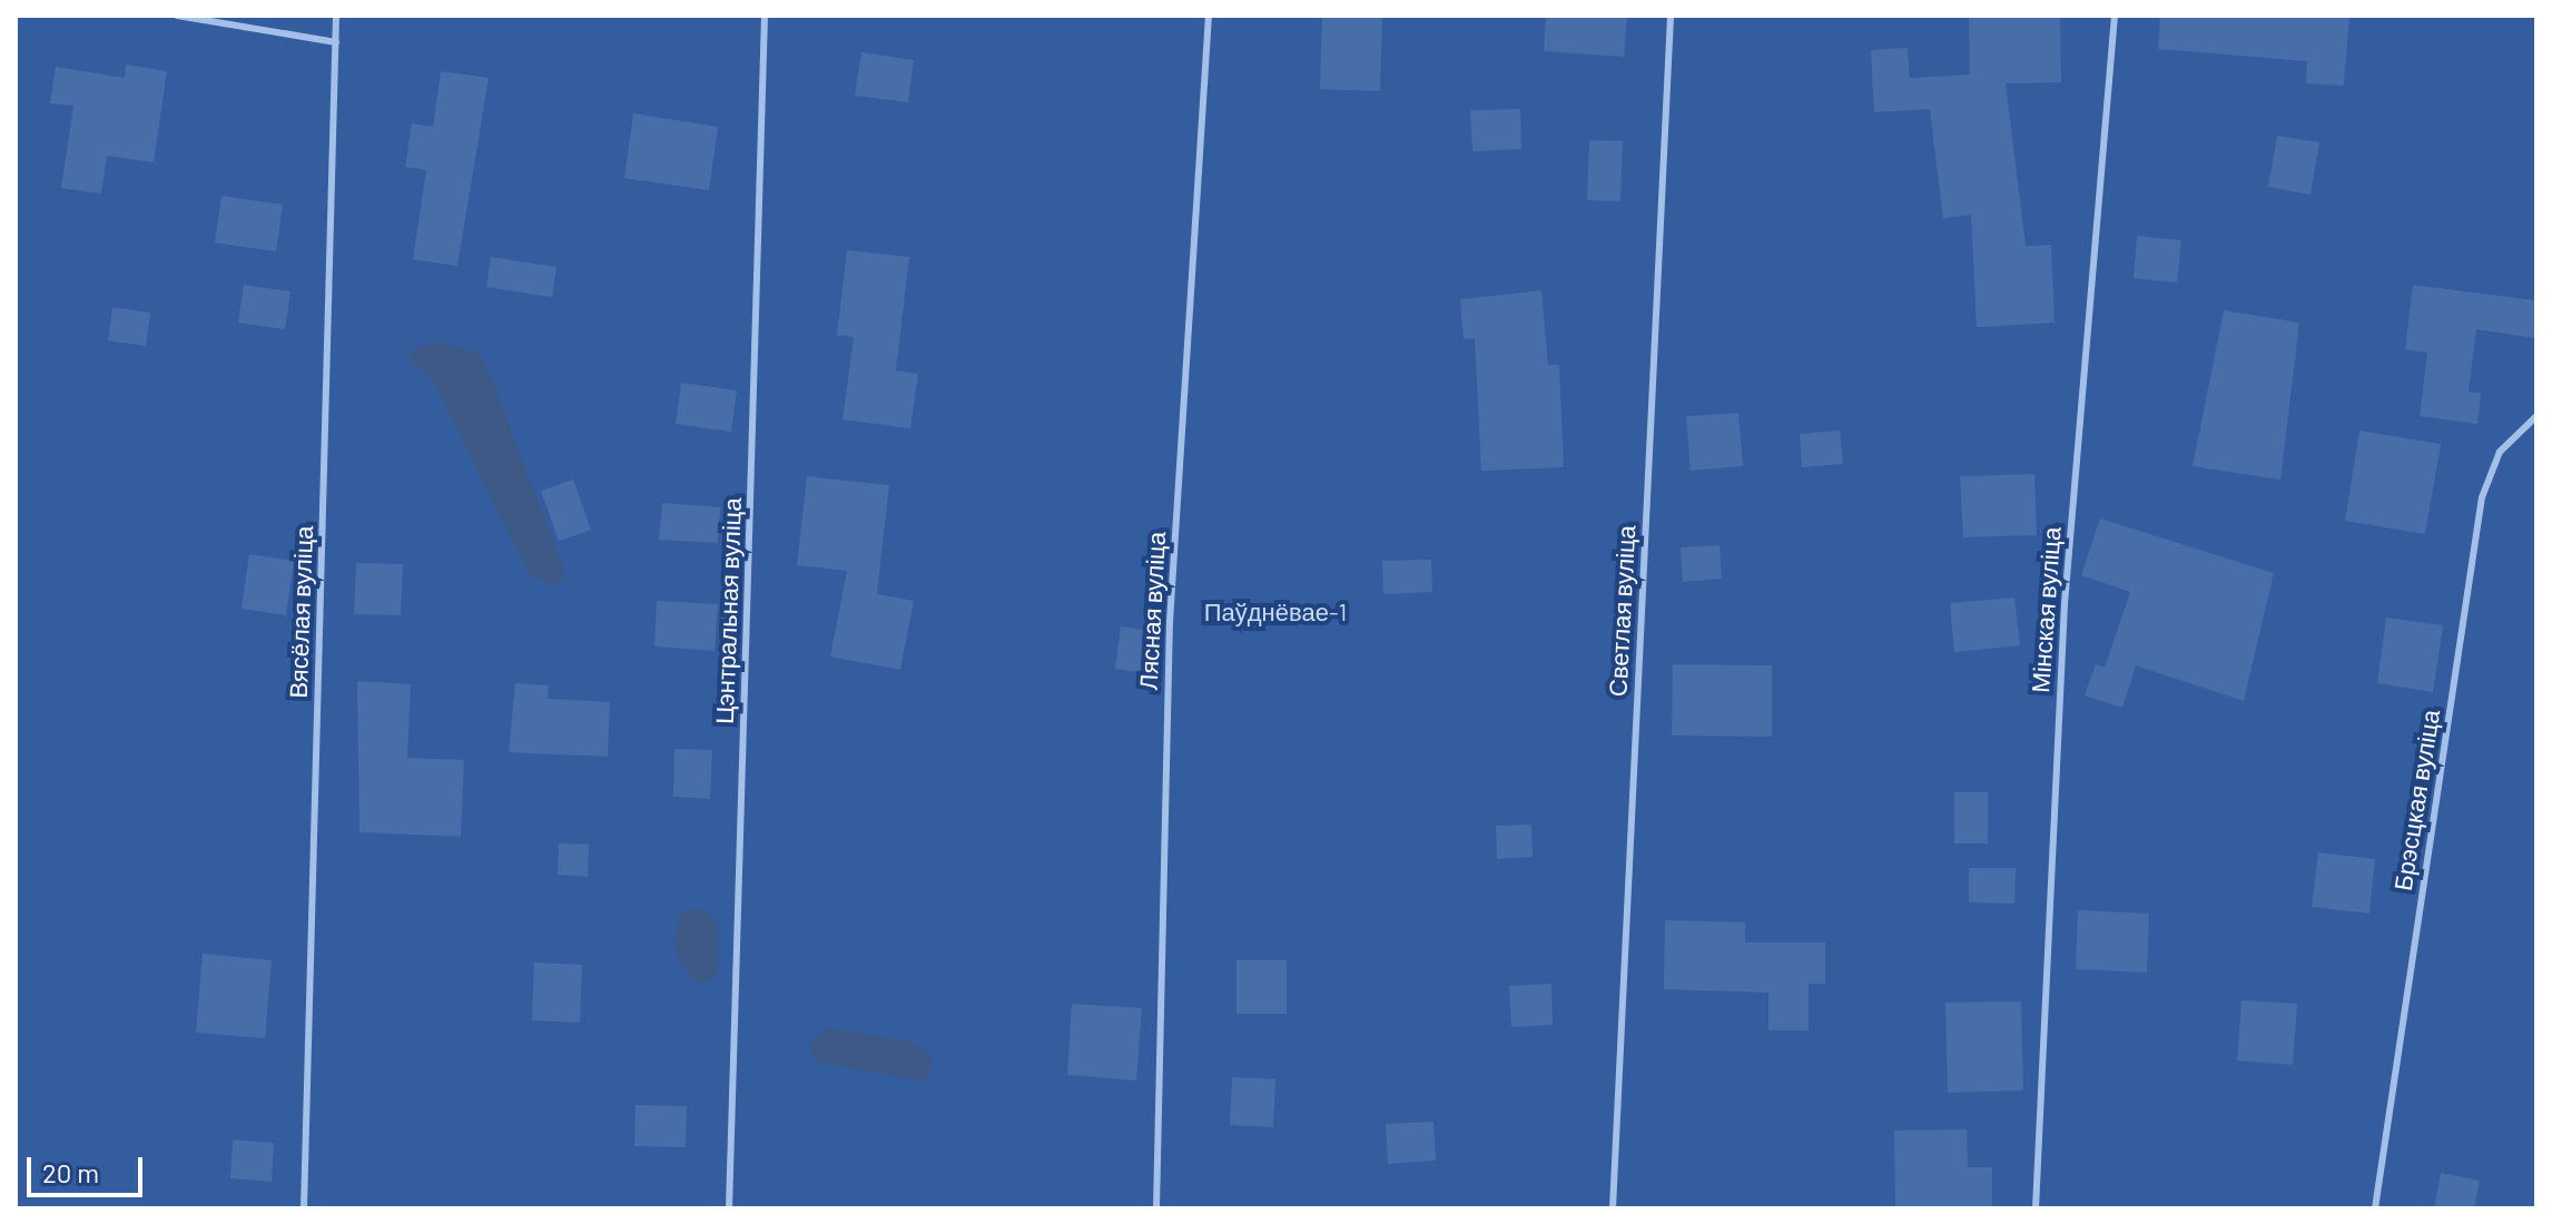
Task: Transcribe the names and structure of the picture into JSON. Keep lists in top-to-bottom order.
{
  "streets": {
    "lane": [
      "Мінская вуліца",
      "Цэнтральная вуліца",
      "Лясная вуліца",
      "Светлая вуліца",
      "Вясёлая вуліца",
      "Брэсцкая вуліца"
    ]
  },
  "parks": ["Паўднёвае-1"],
  "scale_bar": "20 m"
}
